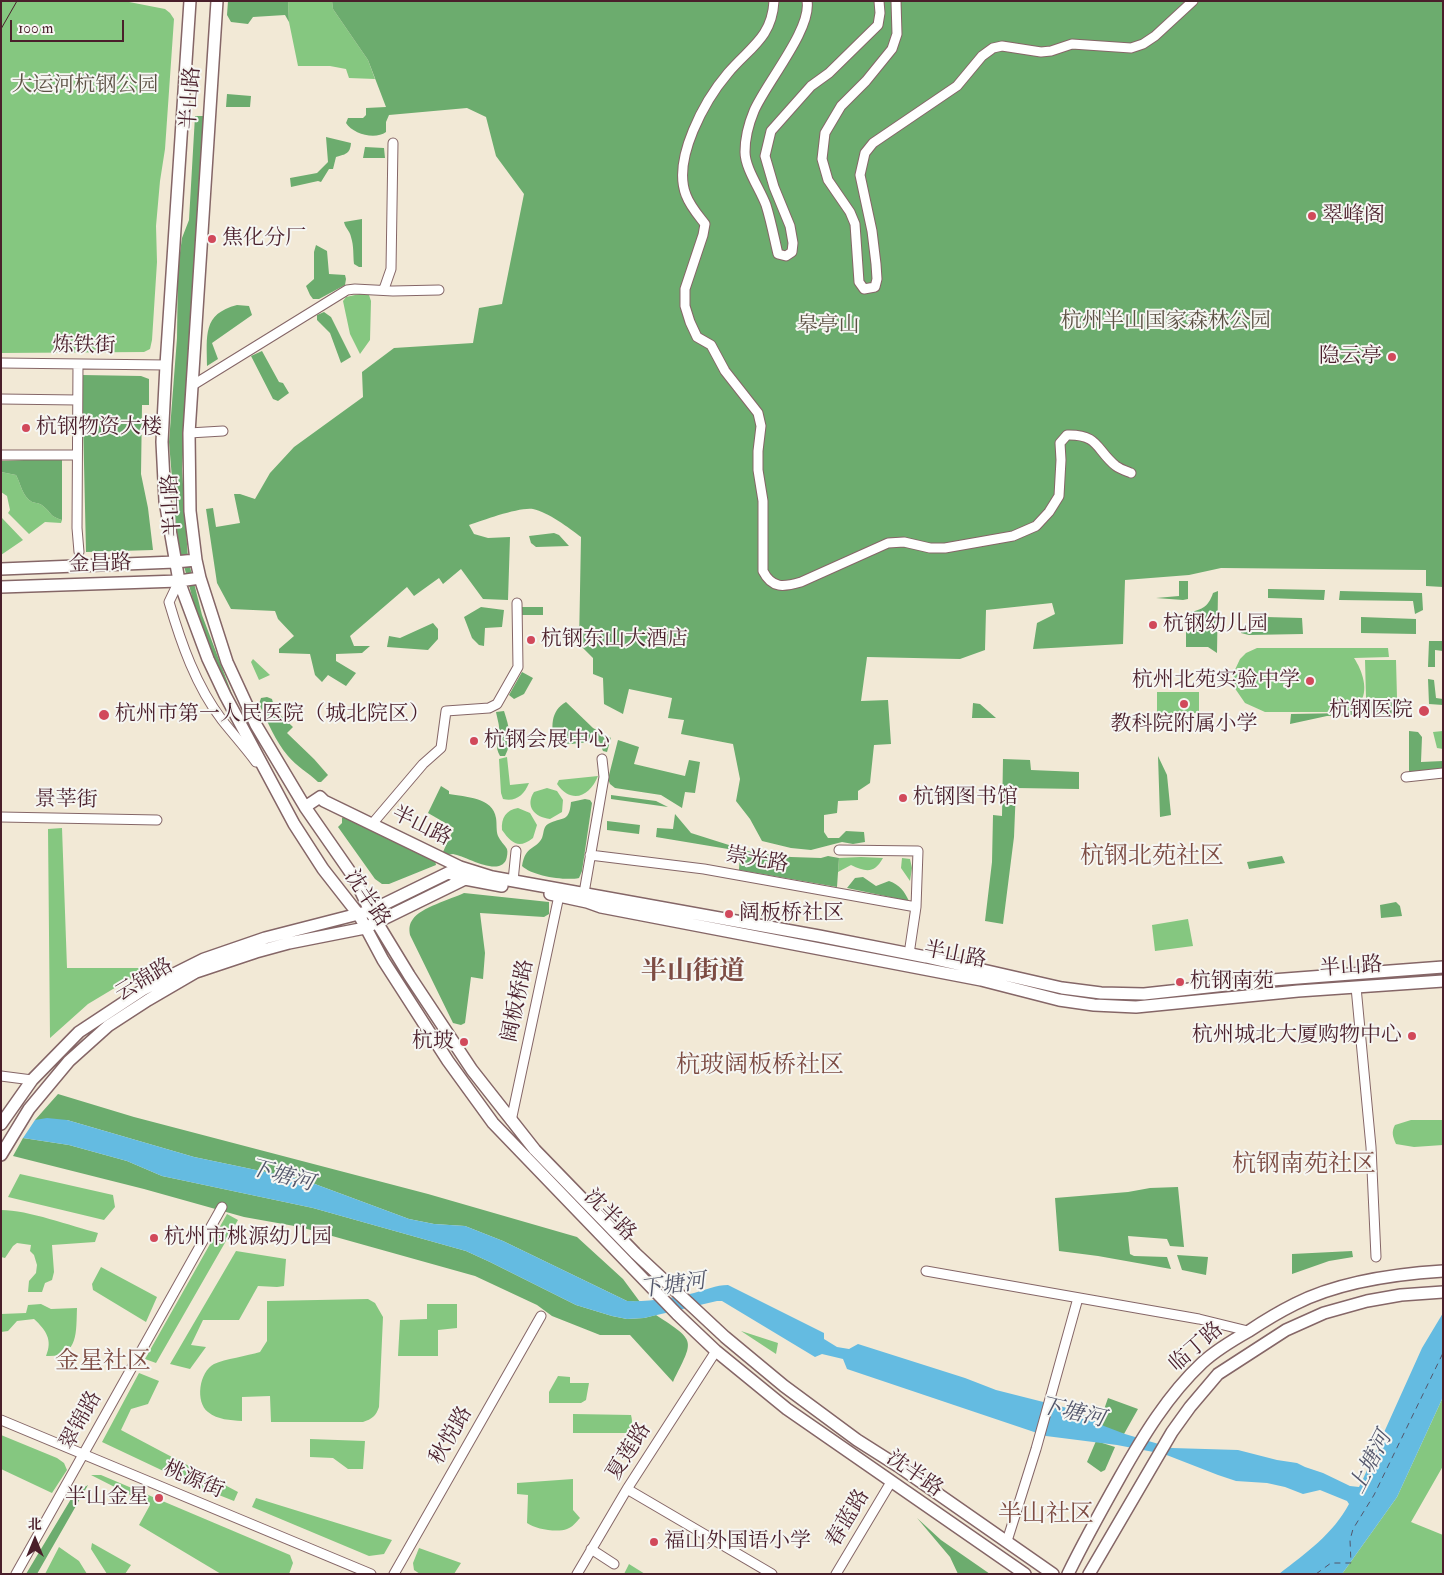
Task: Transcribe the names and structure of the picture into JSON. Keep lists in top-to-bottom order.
{
  "streets": {
    "main road": [
      "半山路",
      "金昌路",
      "沈半路",
      "云锦路",
      "临丁路"
    ],
    "street": [
      "炼铁街",
      "景莘街",
      "崇光路",
      "阔板桥路",
      "翠锦路",
      "秋悦路",
      "夏莲路",
      "桃源街",
      "春蓝路"
    ]
  },
  "crossings": [
    ["半山路", "炼铁街"],
    ["半山路", "金昌路"],
    ["半山路", "沈半路"],
    ["半山路", "云锦路"],
    ["半山路", "阔板桥路"],
    ["沈半路", "云锦路"],
    ["沈半路", "阔板桥路"],
    ["沈半路", "夏莲路"],
    ["沈半路", "春蓝路"],
    ["翠锦路", "桃源街"]
  ],
  "districts": [
    "杭钢北苑社区",
    "半山街道",
    "杭玻阔板桥社区",
    "杭钢南苑社区",
    "金星社区",
    "半山社区"
  ],
  "water": ["下塘河", "上塘河"],
  "parks": ["大运河杭钢公园", "杭州半山国家森林公园", "皋亭山"],
  "places": [
    "翠峰阁",
    "焦化分厂",
    "隐云亭",
    "杭钢物资大楼",
    "杭钢幼儿园",
    "杭钢东山大酒店",
    "杭州北苑实验中学",
    "教科院附属小学",
    "杭钢医院",
    "杭州市第一人民医院（城北院区）",
    "杭钢会展中心",
    "杭钢图书馆",
    "阔板桥社区",
    "杭钢南苑",
    "杭州城北大厦购物中心",
    "杭玻",
    "杭州市桃源幼儿园",
    "半山金星",
    "福山外国语小学"
  ],
  "scale_bar": "100 m",
  "north": "top"
}
